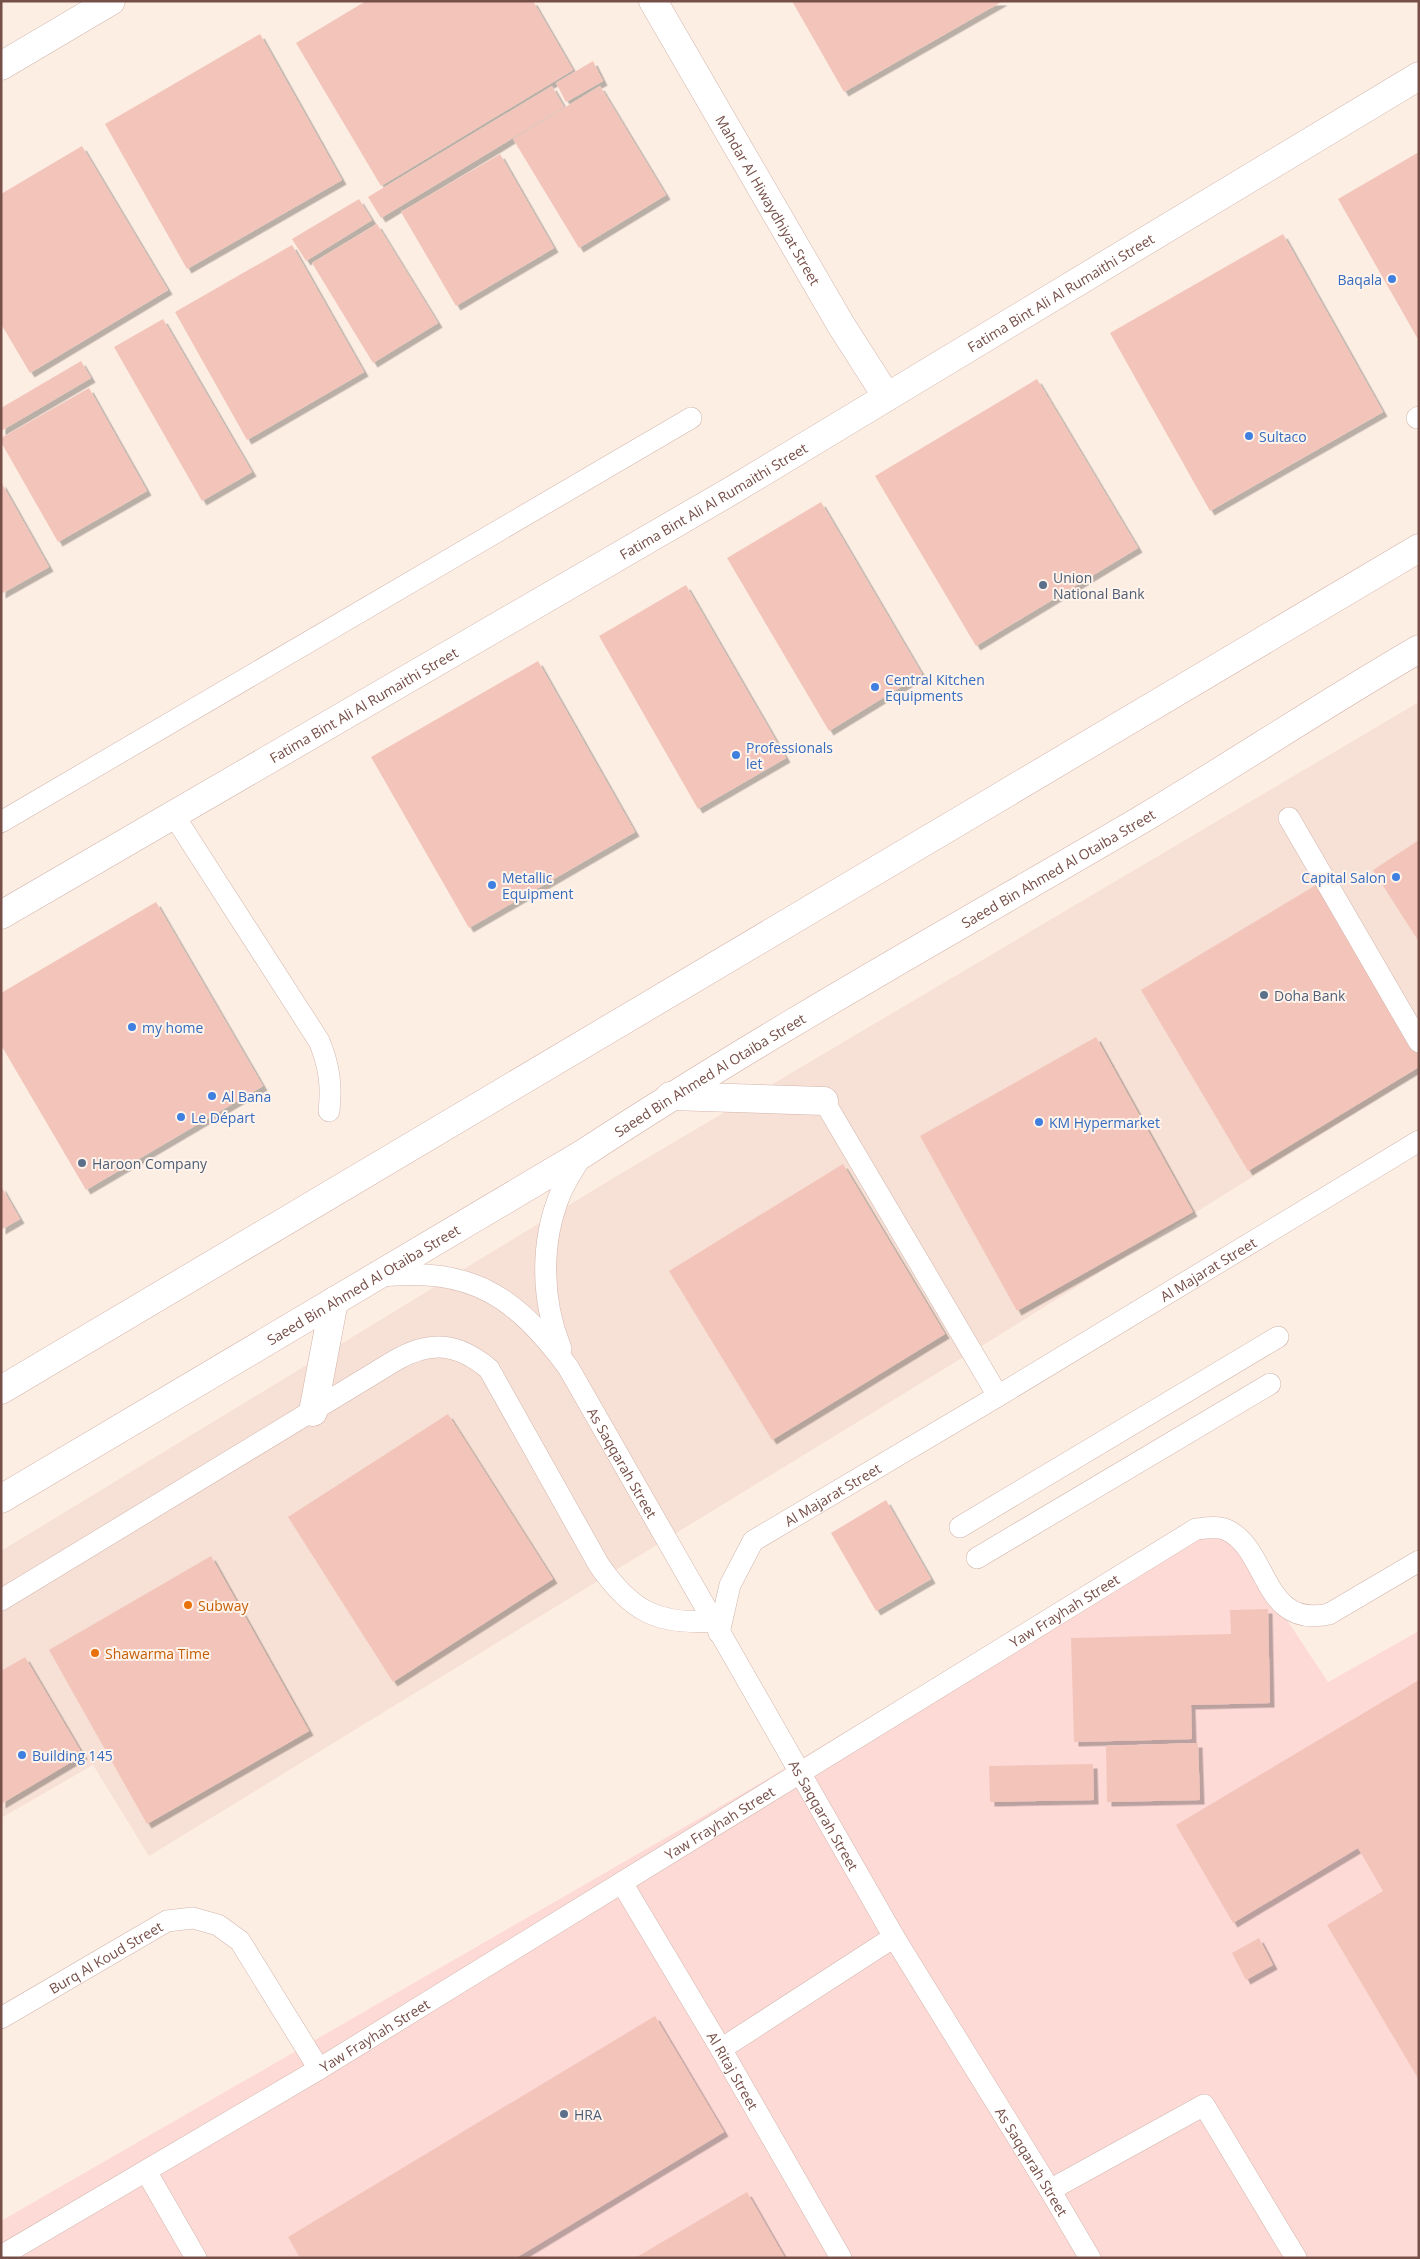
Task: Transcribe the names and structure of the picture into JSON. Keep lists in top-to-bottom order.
{
  "streets": {
    "main road": ["Mahdar Al Hiwaydhiyat Street", "Fatima Bint Ali Al Rumaithi Street", "Saeed Bin Ahmed Al Otaiba Street"],
    "lane": [
      "Al Majarat Street",
      "As Saqqarah Street",
      "Yaw Frayhah Street",
      "Burq Al Koud Street",
      "Al Ritaj Street"
    ]
  },
  "crossings": [
    ["Mahdar Al Hiwaydhiyat Street", "Fatima Bint Ali Al Rumaithi Street"],
    ["Saeed Bin Ahmed Al Otaiba Street", "As Saqqarah Street"],
    ["Al Majarat Street", "As Saqqarah Street"],
    ["As Saqqarah Street", "Yaw Frayhah Street"],
    ["Yaw Frayhah Street", "Burq Al Koud Street"],
    ["Yaw Frayhah Street", "Al Ritaj Street"]
  ],
  "places": [
    "Baqala",
    "Sultaco",
    "Union National Bank",
    "Central Kitchen Equipments",
    "Professionals let",
    "Capital Salon",
    "Metallic Equipment",
    "Doha Bank",
    "my home",
    "Al Bana",
    "Le Départ",
    "KM Hypermarket",
    "Haroon Company",
    "Subway",
    "Shawarma Time",
    "Building 145",
    "HRA"
  ]
}
